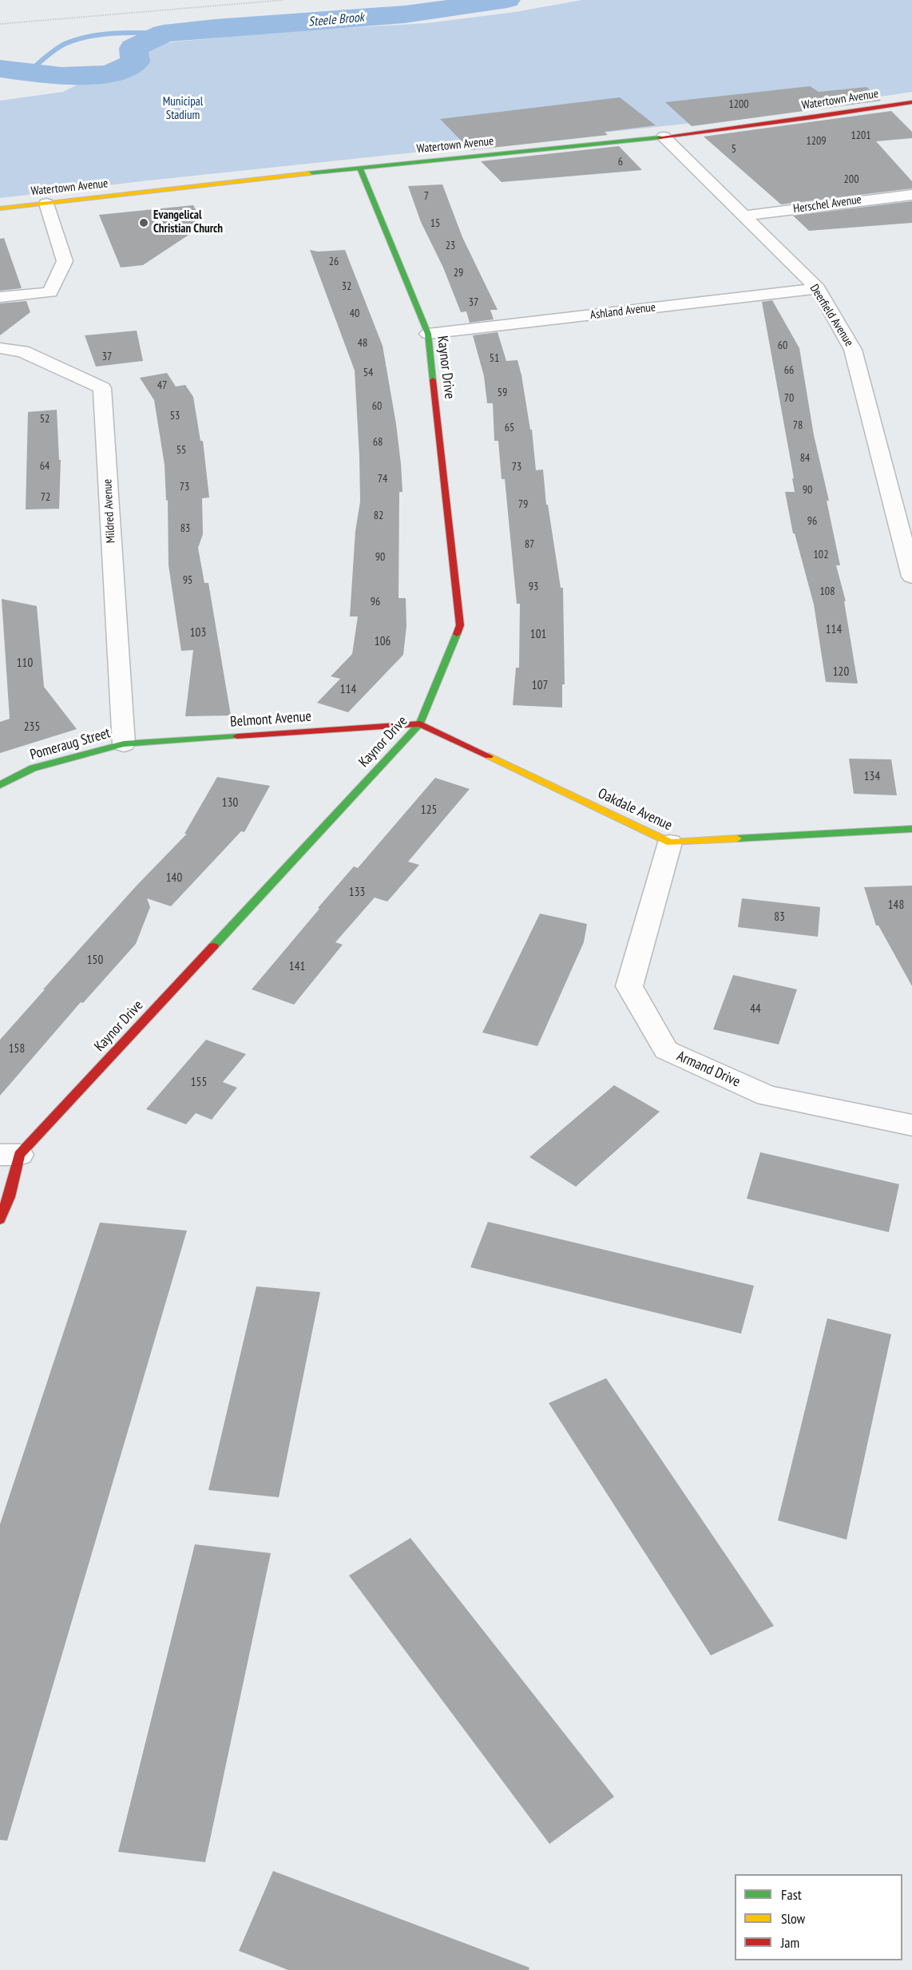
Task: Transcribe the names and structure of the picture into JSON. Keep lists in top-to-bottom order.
{
  "streets": {
    "street": [
      "Watertown Avenue",
      "Herschel Avenue",
      "Ashland Avenue",
      "Deerfield Avenue",
      "Kaynor Drive",
      "Mildred Avenue",
      "Belmont Avenue",
      "Pomeraug Street",
      "Oakdale Avenue",
      "Armand Drive"
    ]
  },
  "crossings": [
    ["Watertown Avenue", "Deerfield Avenue"],
    ["Watertown Avenue", "Kaynor Drive"],
    ["Herschel Avenue", "Deerfield Avenue"],
    ["Ashland Avenue", "Deerfield Avenue"],
    ["Ashland Avenue", "Kaynor Drive"],
    ["Kaynor Drive", "Belmont Avenue"],
    ["Kaynor Drive", "Oakdale Avenue"],
    ["Mildred Avenue", "Belmont Avenue"],
    ["Mildred Avenue", "Pomeraug Street"],
    ["Belmont Avenue", "Pomeraug Street"],
    ["Belmont Avenue", "Oakdale Avenue"],
    ["Oakdale Avenue", "Armand Drive"]
  ],
  "water": ["Steele Brook"],
  "parks": ["Municipal Stadium"],
  "places": ["Evangelical Christian Church"],
  "house_numbers": [
    "1200",
    "1201",
    "1209",
    "5",
    "6",
    "200",
    "7",
    "15",
    "23",
    "26",
    "29",
    "32",
    "37",
    "40",
    "48",
    "60",
    "37",
    "51",
    "66",
    "54",
    "47",
    "59",
    "70",
    "60",
    "53",
    "52",
    "78",
    "65",
    "68",
    "55",
    "84",
    "64",
    "73",
    "74",
    "73",
    "90",
    "72",
    "79",
    "82",
    "96",
    "83",
    "87",
    "102",
    "90",
    "95",
    "93",
    "108",
    "96",
    "114",
    "103",
    "101",
    "106",
    "110",
    "120",
    "107",
    "114",
    "235",
    "134",
    "130",
    "125",
    "140",
    "133",
    "148",
    "83",
    "150",
    "141",
    "44",
    "158",
    "155"
  ],
  "legend": ["Fast", "Slow", "Jam"]
}
